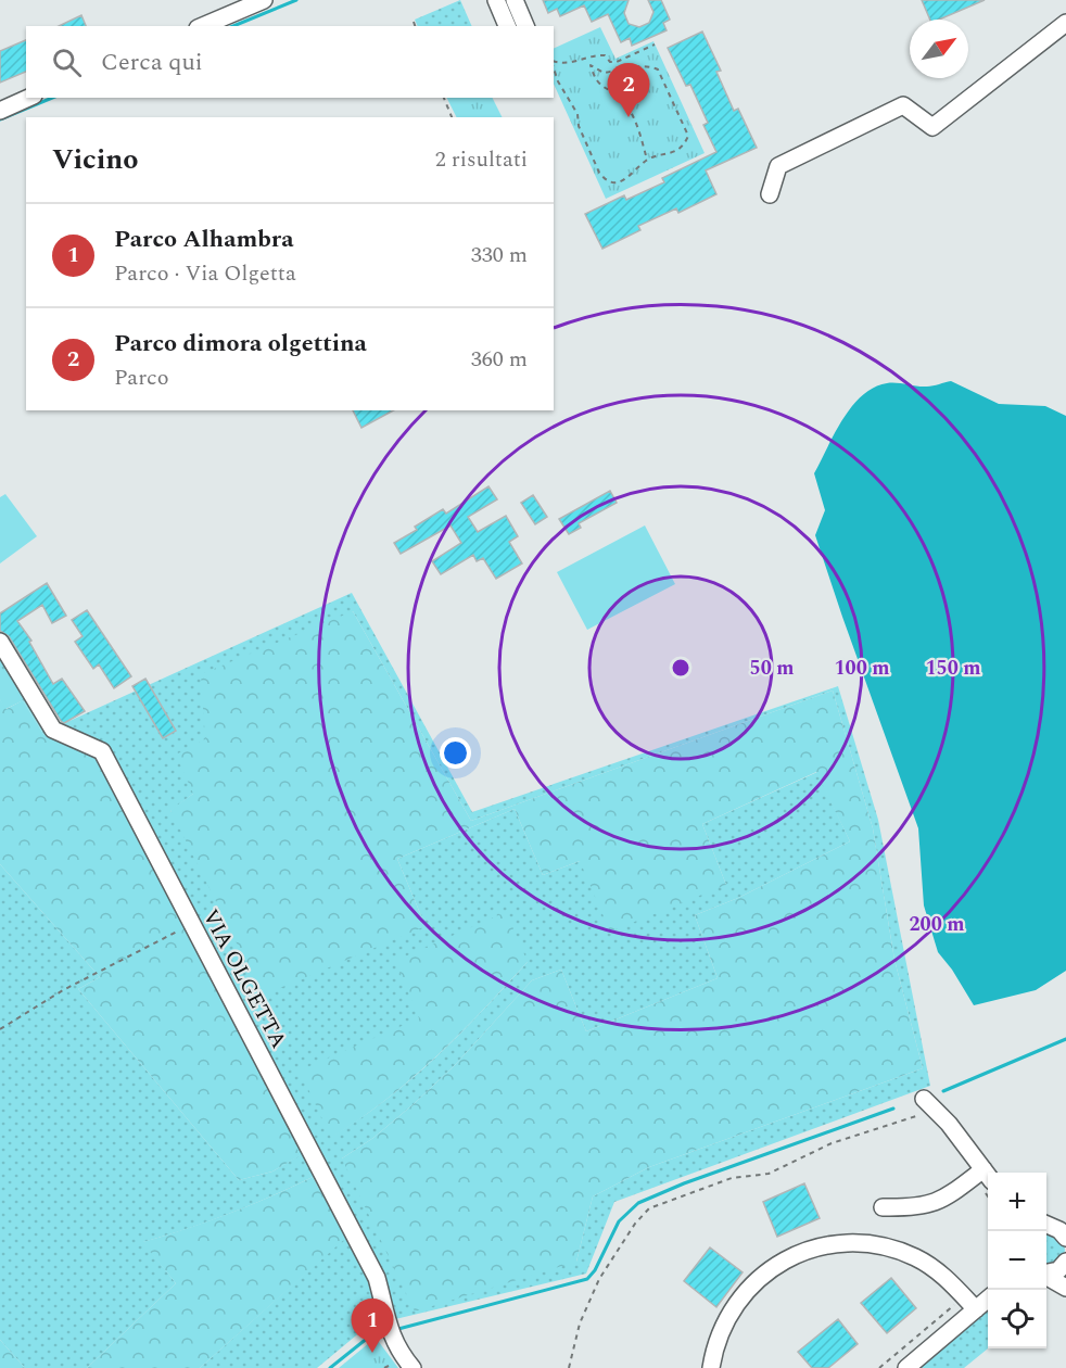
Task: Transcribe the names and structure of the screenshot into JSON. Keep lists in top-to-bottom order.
{
  "streets": {
    "street": ["VIA OLGETTA"]
  },
  "north": "top right",
  "page": {
    "search": "Cerca qui",
    "pins": ["2", "1"],
    "heading": ["Vicino", "2 risultati"],
    "list": [
      {
        "mark": "1",
        "name": "Parco Alhambra",
        "note": "Parco · Via Olgetta",
        "value": "330 m"
      },
      {
        "mark": "2",
        "name": "Parco dimora olgettina",
        "note": "Parco",
        "value": "360 m"
      }
    ],
    "map_buttons": ["+", "−"]
  },
  "rings": [
    "50 m",
    "100 m",
    "150 m",
    "200 m"
  ]
}
